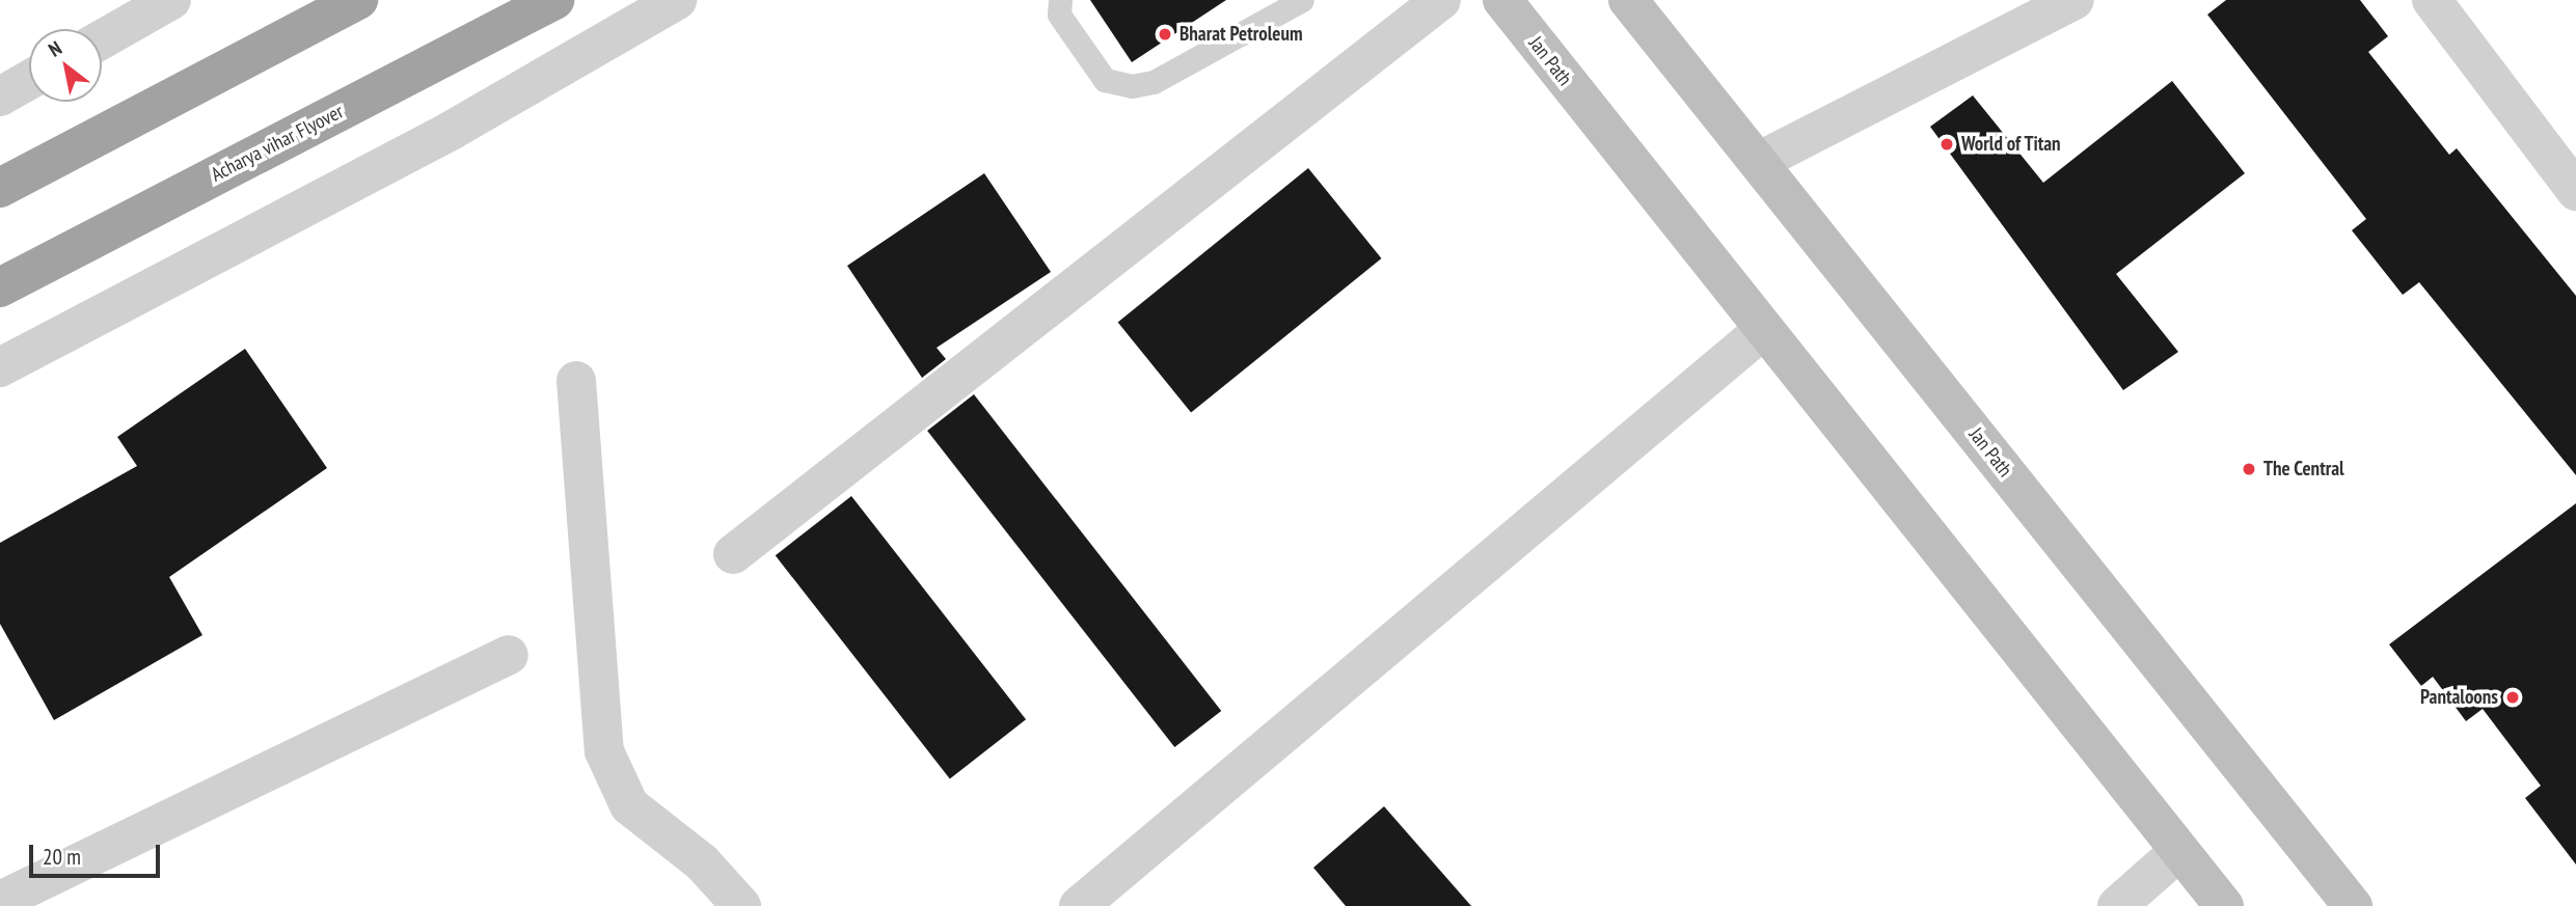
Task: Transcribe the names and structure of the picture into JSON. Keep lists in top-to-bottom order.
{
  "streets": {
    "highway": ["Acharya vihar Flyover"],
    "main road": ["Jan Path"]
  },
  "places": [
    "Bharat Petroleum",
    "World of Titan",
    "The Central",
    "Pantaloons"
  ],
  "scale_bar": "20 m",
  "north": "top left"
}
